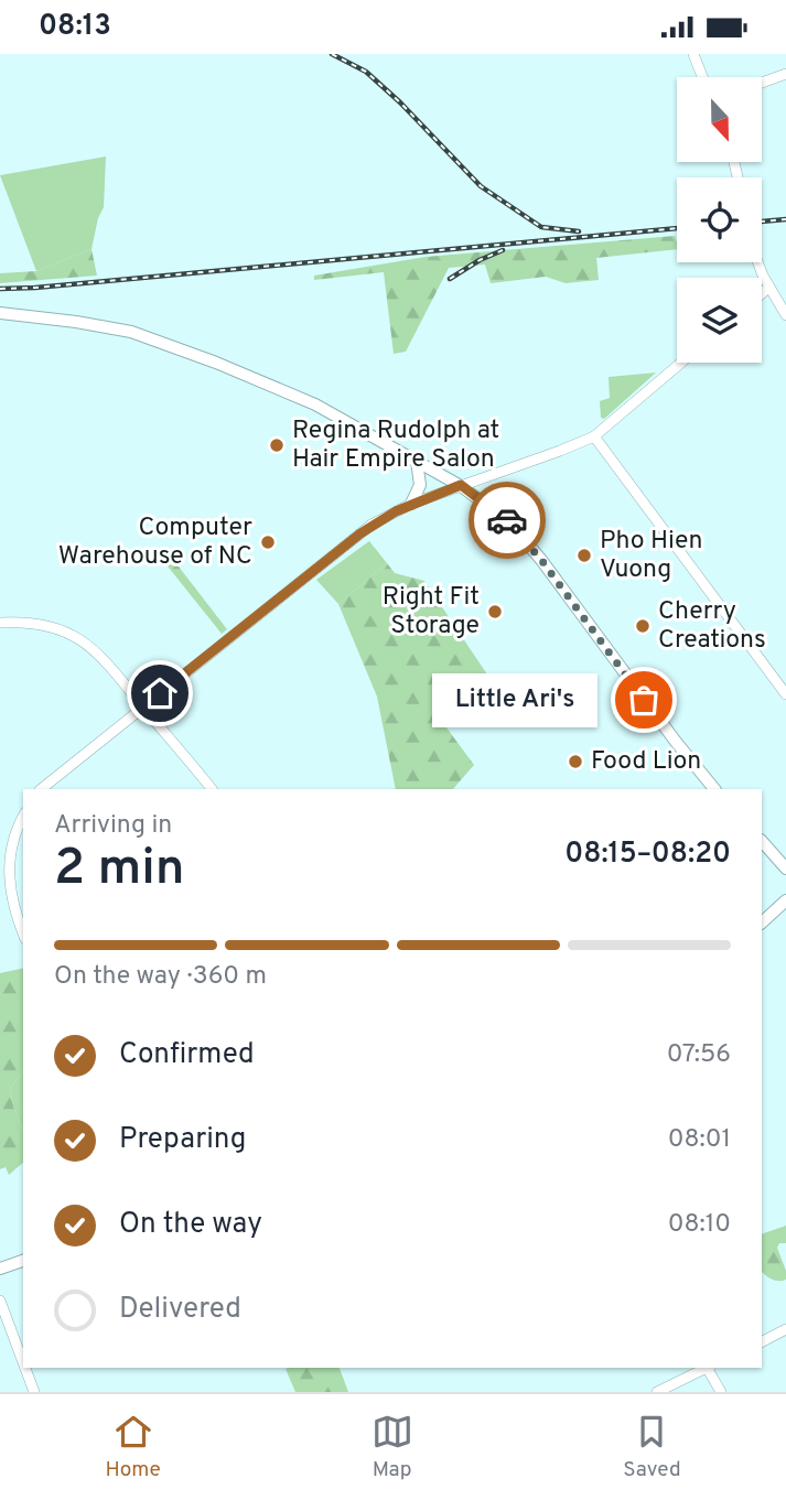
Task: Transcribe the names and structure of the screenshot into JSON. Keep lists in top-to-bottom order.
{
  "places": [
    "Regina Rudolph at Hair Empire Salon",
    "Computer Warehouse of NC",
    "Pho Hien Vuong",
    "Right Fit Storage",
    "Cherry Creations",
    "Little Ari's",
    "Food Lion"
  ],
  "north": "bottom",
  "page": {
    "status": "08:13",
    "bubble": "Little Ari's",
    "heading": ["2 min", "Arriving in", "08:15–08:20"],
    "bar": "On the way · 360 m",
    "list": [
      ["Confirmed", "07:56"],
      ["Preparing", "08:01"],
      ["On the way", "08:10"],
      "Delivered"
    ],
    "tabs": ["Home", "Map", "Saved"]
  }
}
